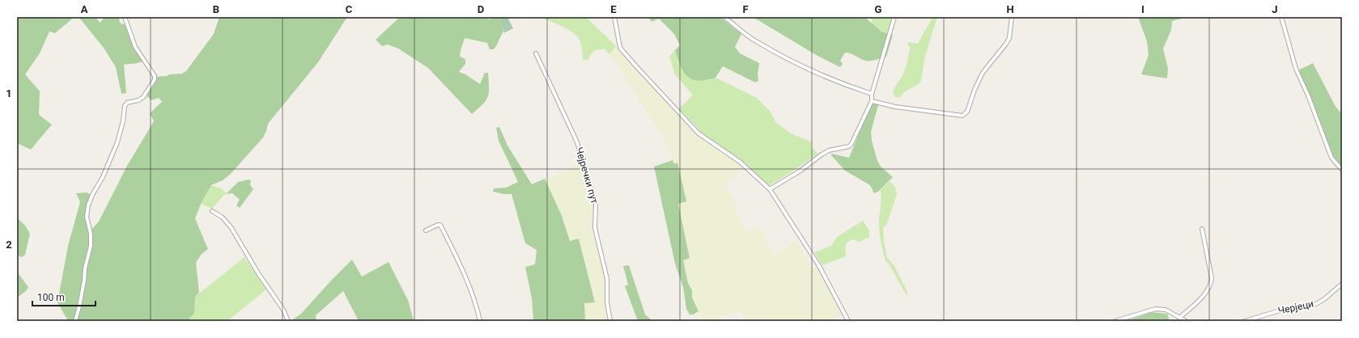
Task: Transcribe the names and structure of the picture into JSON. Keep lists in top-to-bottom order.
{
  "streets": {
    "street": ["Чејречки пут", "Черјеци"]
  },
  "scale_bar": "100 m",
  "grid": {
    "columns": [
      "A",
      "B",
      "C",
      "D",
      "E",
      "F",
      "G",
      "H",
      "I",
      "J"
    ],
    "rows": ["1", "2"]
  }
}
